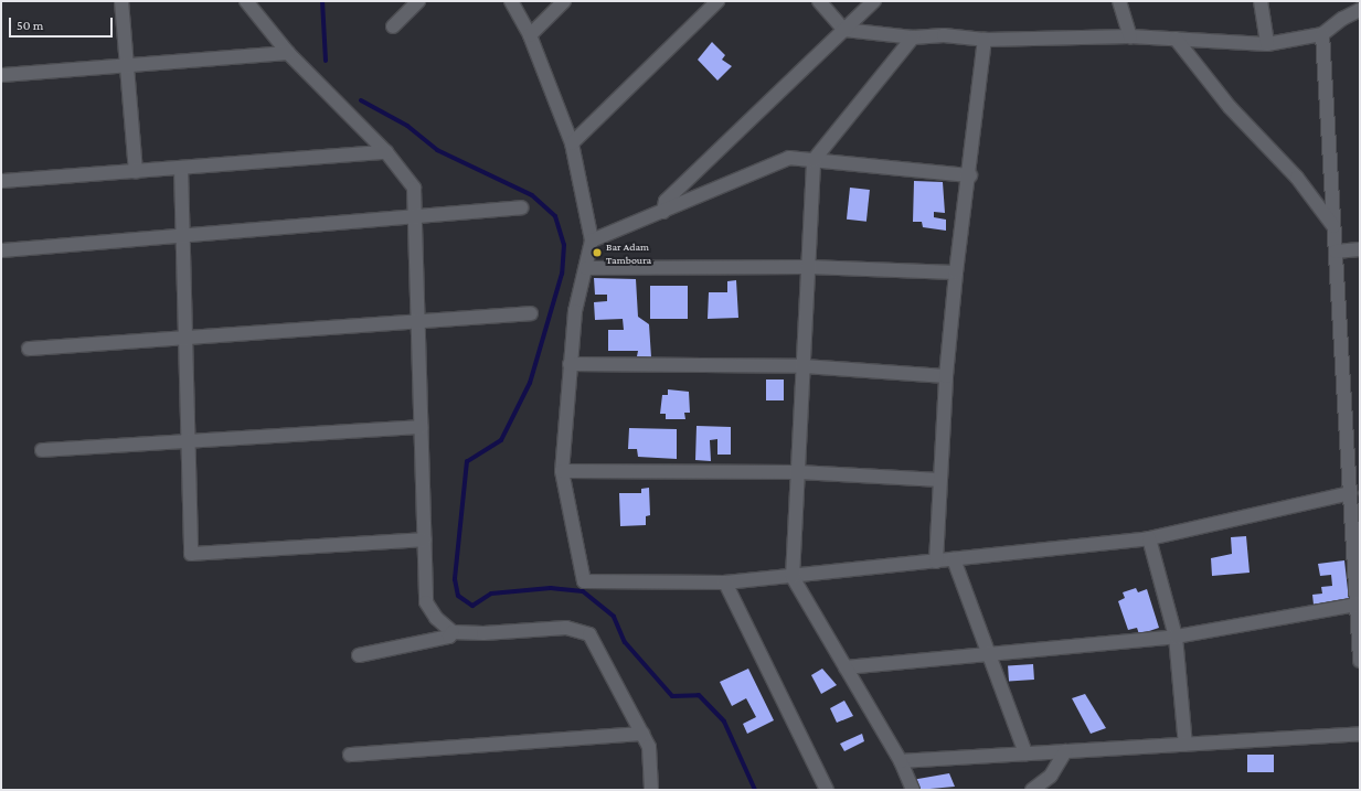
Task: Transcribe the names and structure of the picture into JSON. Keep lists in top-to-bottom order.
{
  "places": ["Bar Adam Tamboura"],
  "scale_bar": "50 m"
}
